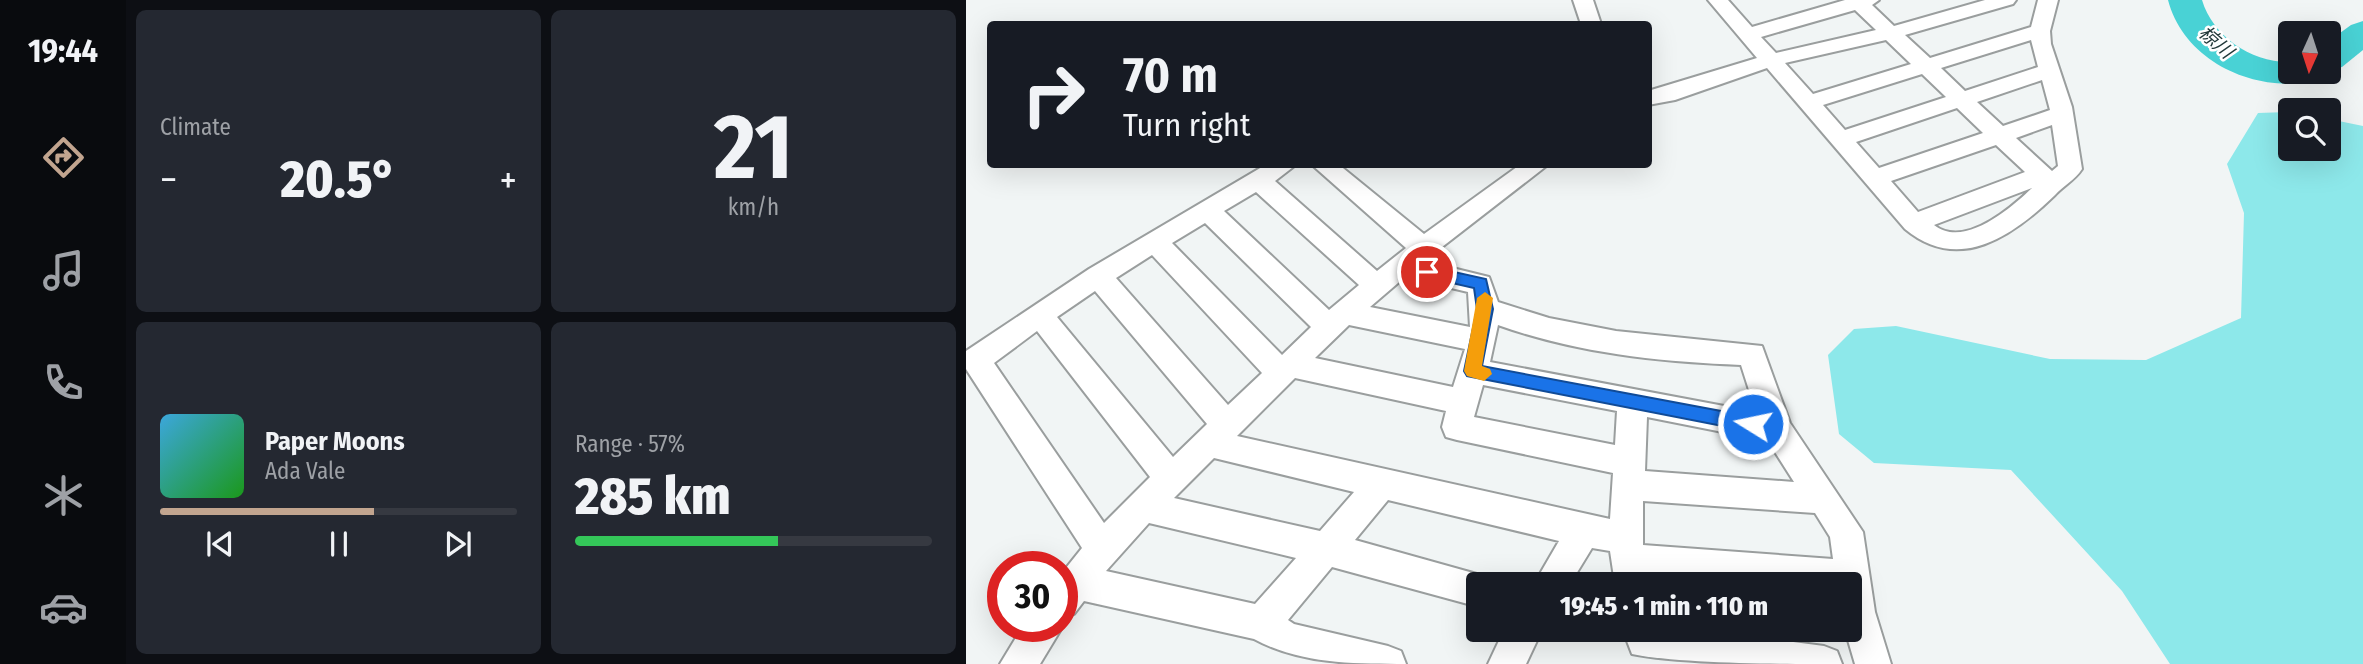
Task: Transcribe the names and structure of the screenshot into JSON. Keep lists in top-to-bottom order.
{
  "water": ["椋川"],
  "north": "bottom",
  "page": {
    "tabs": "19:44",
    "tile": [
      "Climate",
      ["21", "km/h"],
      ["Range · 57%", "285 km"]
    ],
    "turn": ["70 m", "Turn right"],
    "heat": ["−", "20.5°", "+"],
    "song": ["Paper Moons", "Ada Vale"],
    "limit": "30",
    "trip": "19:45 · 1 min · 110 m"
  }
}
